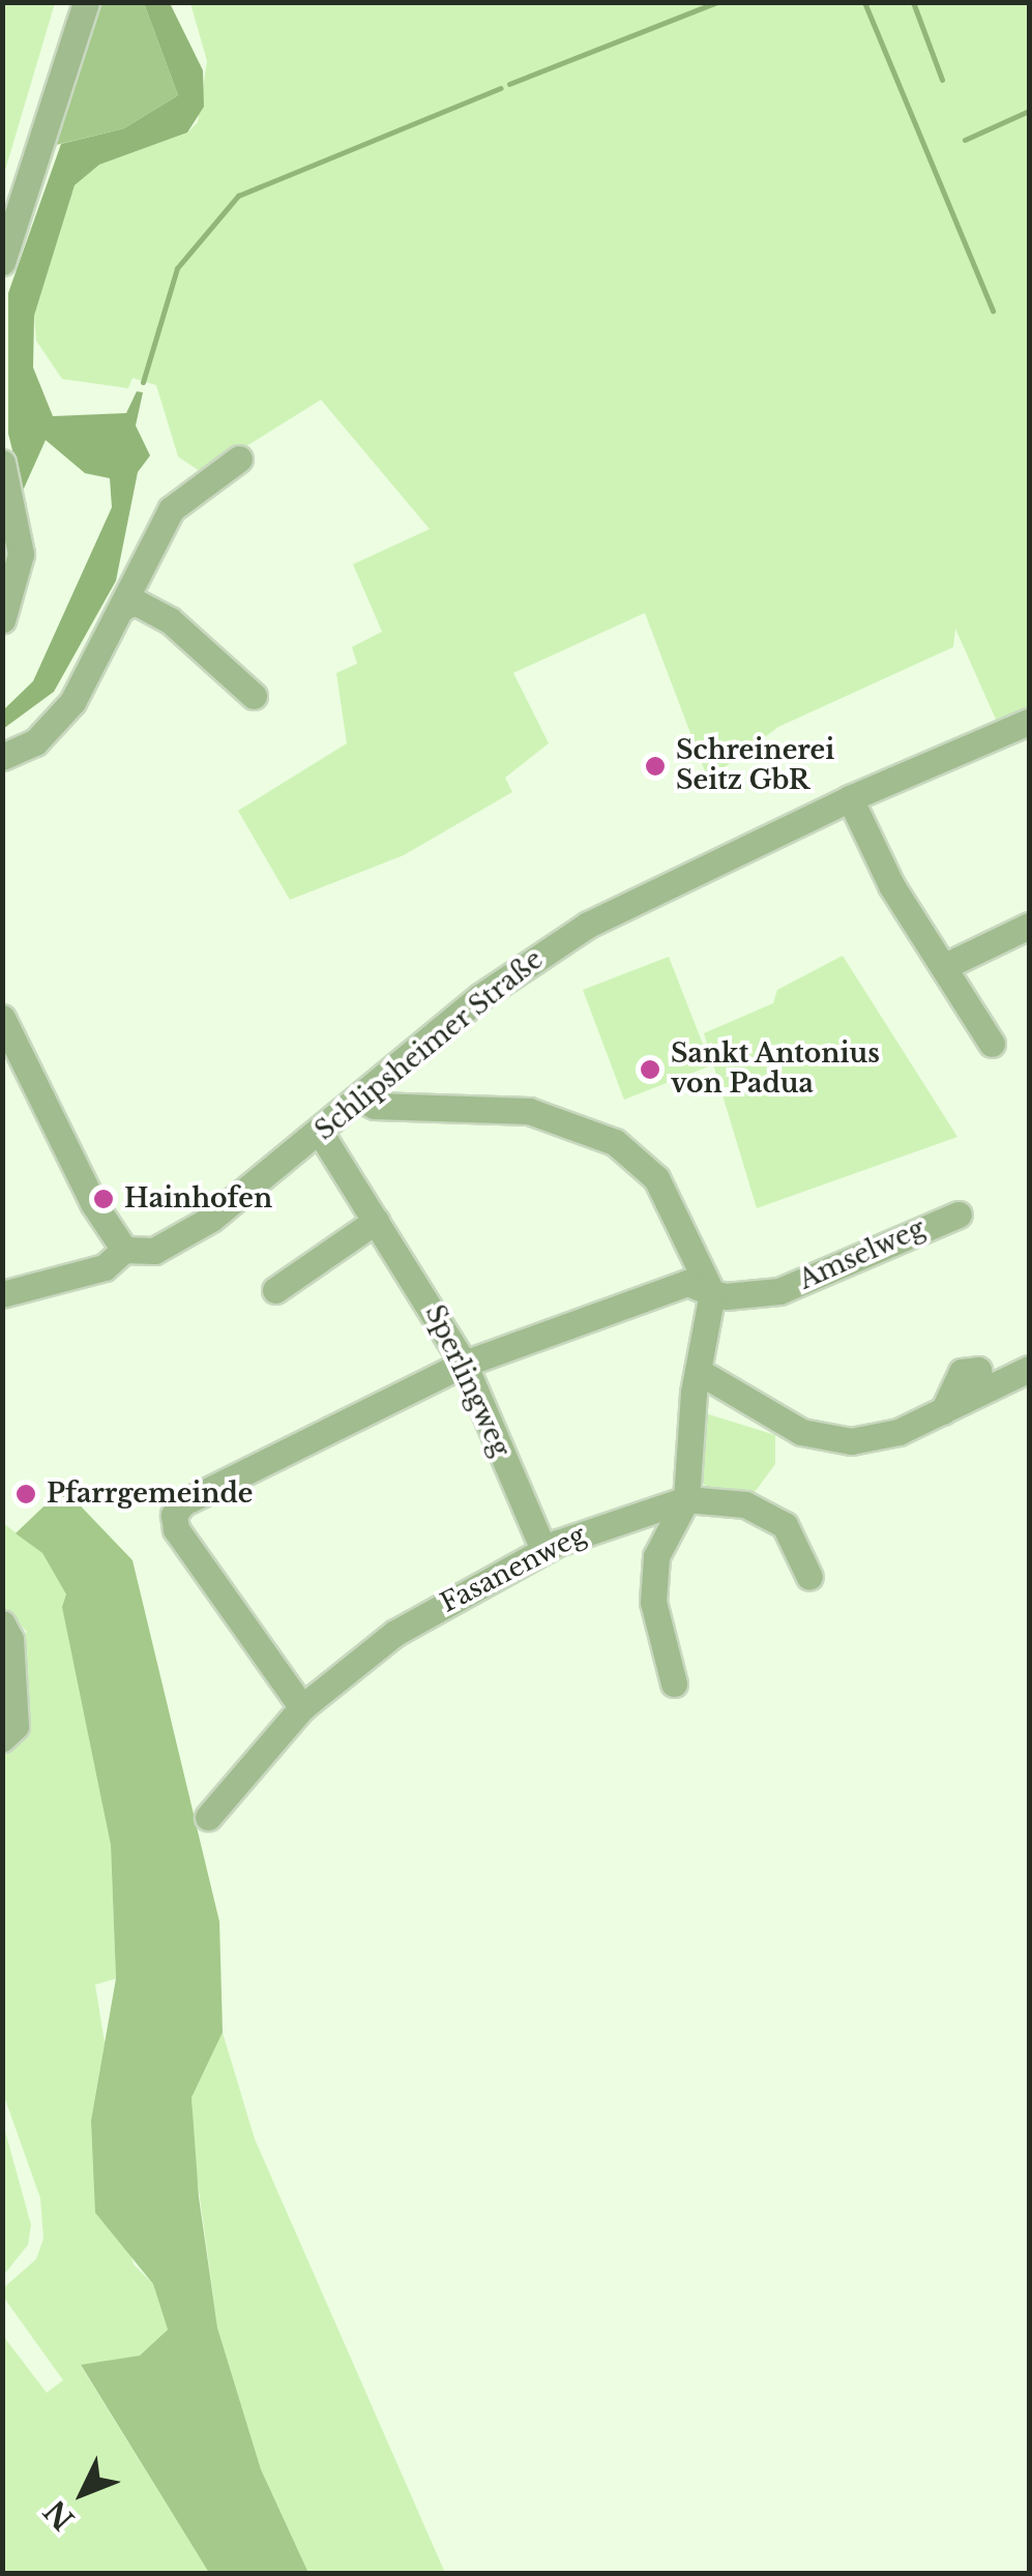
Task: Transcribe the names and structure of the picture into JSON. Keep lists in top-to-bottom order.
{
  "streets": {
    "street": [
      "Schlipsheimer Straße",
      "Amselweg",
      "Sperlingweg",
      "Fasanenweg"
    ]
  },
  "crossings": [
    ["Schlipsheimer Straße", "Sperlingweg"],
    ["Amselweg", "Sperlingweg"],
    ["Amselweg", "Fasanenweg"],
    ["Sperlingweg", "Fasanenweg"]
  ],
  "places": [
    "Schreinerei Seitz GbR",
    "Sankt Antonius von Padua",
    "Hainhofen",
    "Pfarrgemeinde"
  ],
  "north": "bottom left"
}
